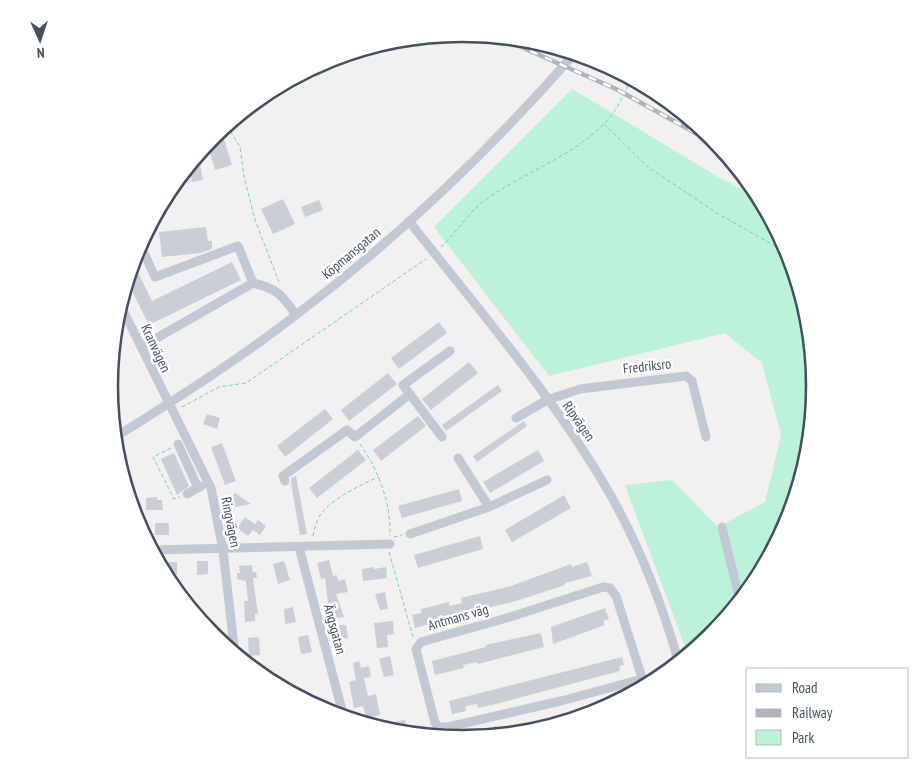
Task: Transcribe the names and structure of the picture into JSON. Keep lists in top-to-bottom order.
{
  "streets": {
    "street": [
      "Köpmansgatan",
      "Kranvägen",
      "Fredriksro",
      "Ripvägen",
      "Ringvägen",
      "Antmans väg",
      "Ängsgatan"
    ]
  },
  "crossings": [
    ["Köpmansgatan", "Kranvägen"],
    ["Köpmansgatan", "Ripvägen"],
    ["Köpmansgatan", "Ringvägen"],
    ["Kranvägen", "Ringvägen"],
    ["Fredriksro", "Ripvägen"]
  ],
  "legend": ["Road", "Railway", "Park"],
  "north": "bottom"
}
